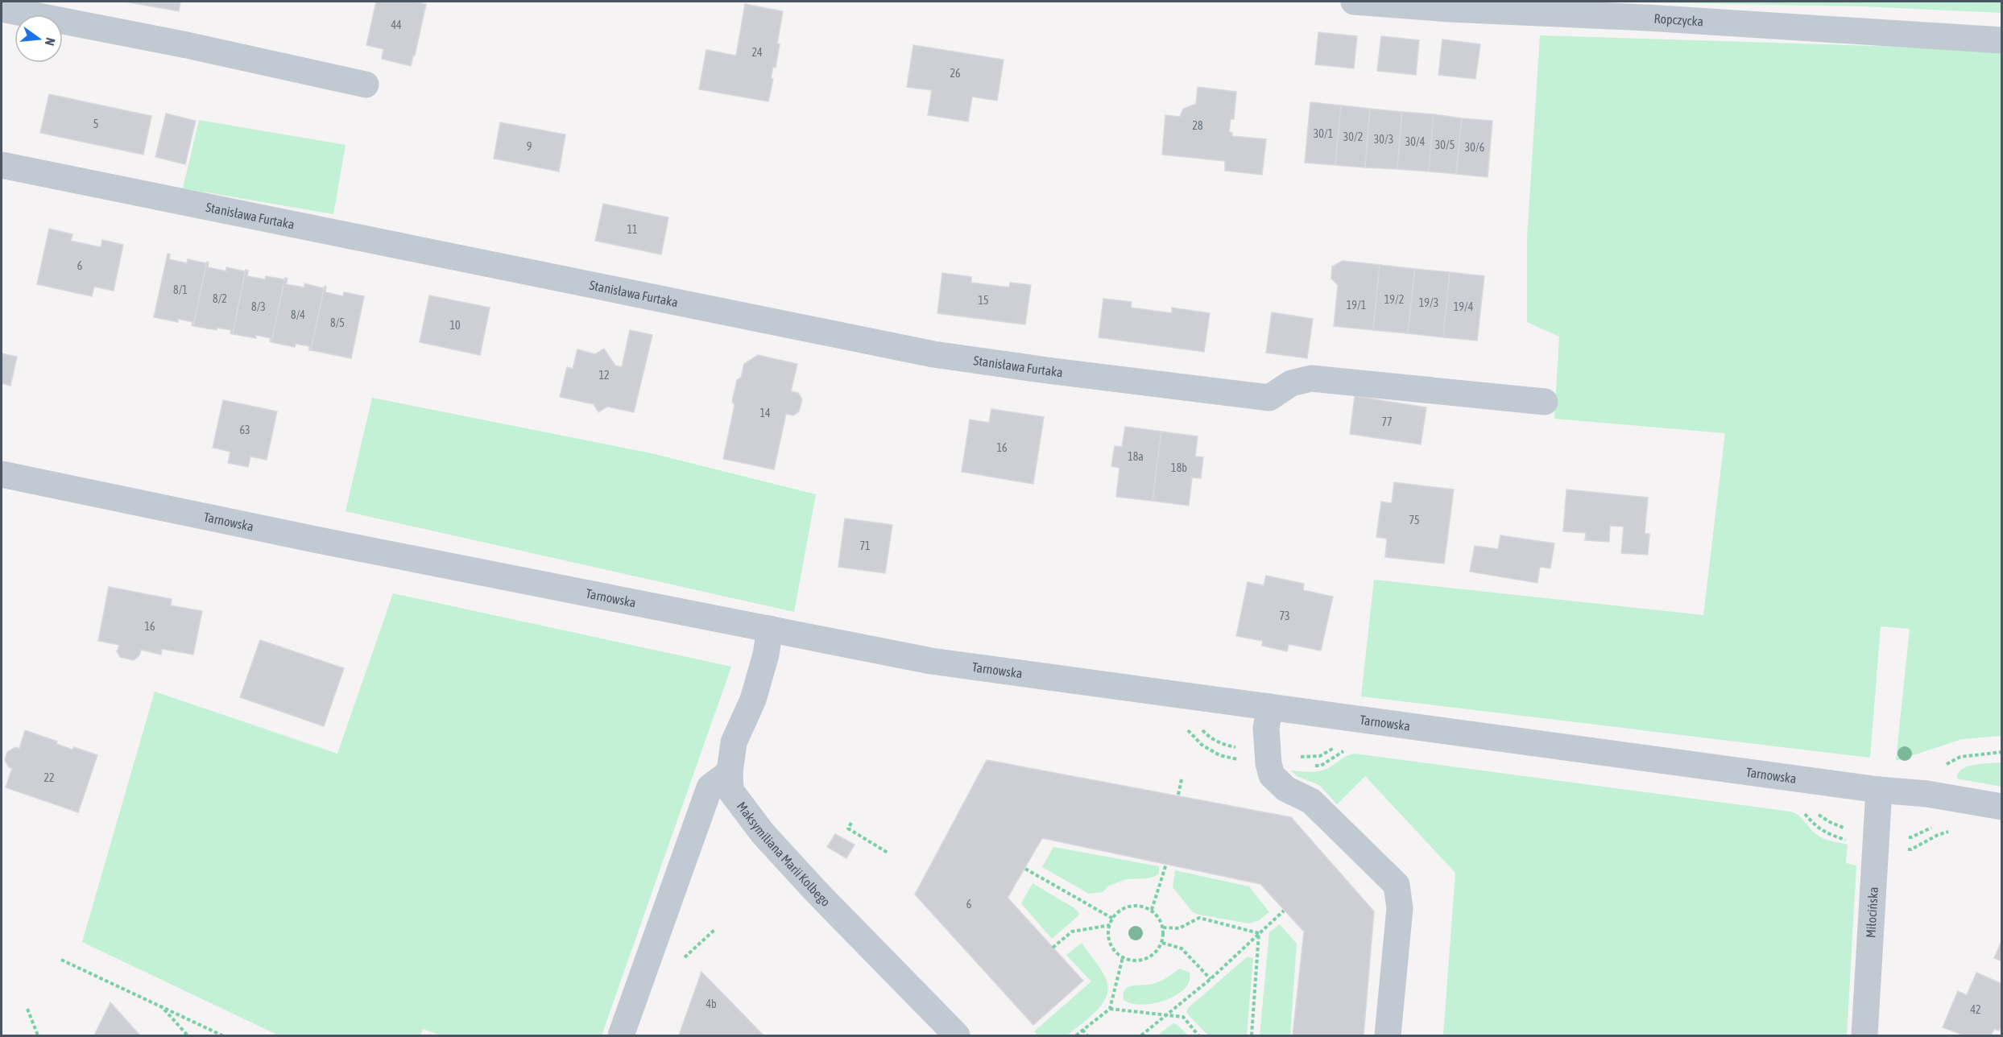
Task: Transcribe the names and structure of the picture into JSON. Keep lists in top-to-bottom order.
{
  "streets": {
    "street": [
      "Ropczycka",
      "Stanisława Furtaka",
      "Tarnowska",
      "Maksymiliana Marii Kolbego",
      "Miłocińska"
    ]
  },
  "crossings": [
    ["Tarnowska", "Maksymiliana Marii Kolbego"],
    ["Tarnowska", "Miłocińska"]
  ],
  "house_numbers": [
    "44",
    "24",
    "26",
    "5",
    "28",
    "30/1",
    "30/2",
    "30/3",
    "30/4",
    "30/5",
    "9",
    "30/6",
    "11",
    "6",
    "8/1",
    "8/2",
    "19/2",
    "15",
    "19/3",
    "19/1",
    "8/3",
    "19/4",
    "8/4",
    "8/5",
    "10",
    "12",
    "14",
    "77",
    "63",
    "16",
    "18a",
    "18b",
    "75",
    "71",
    "73",
    "16",
    "22",
    "6",
    "4b",
    "42"
  ],
  "north": "right"
}
